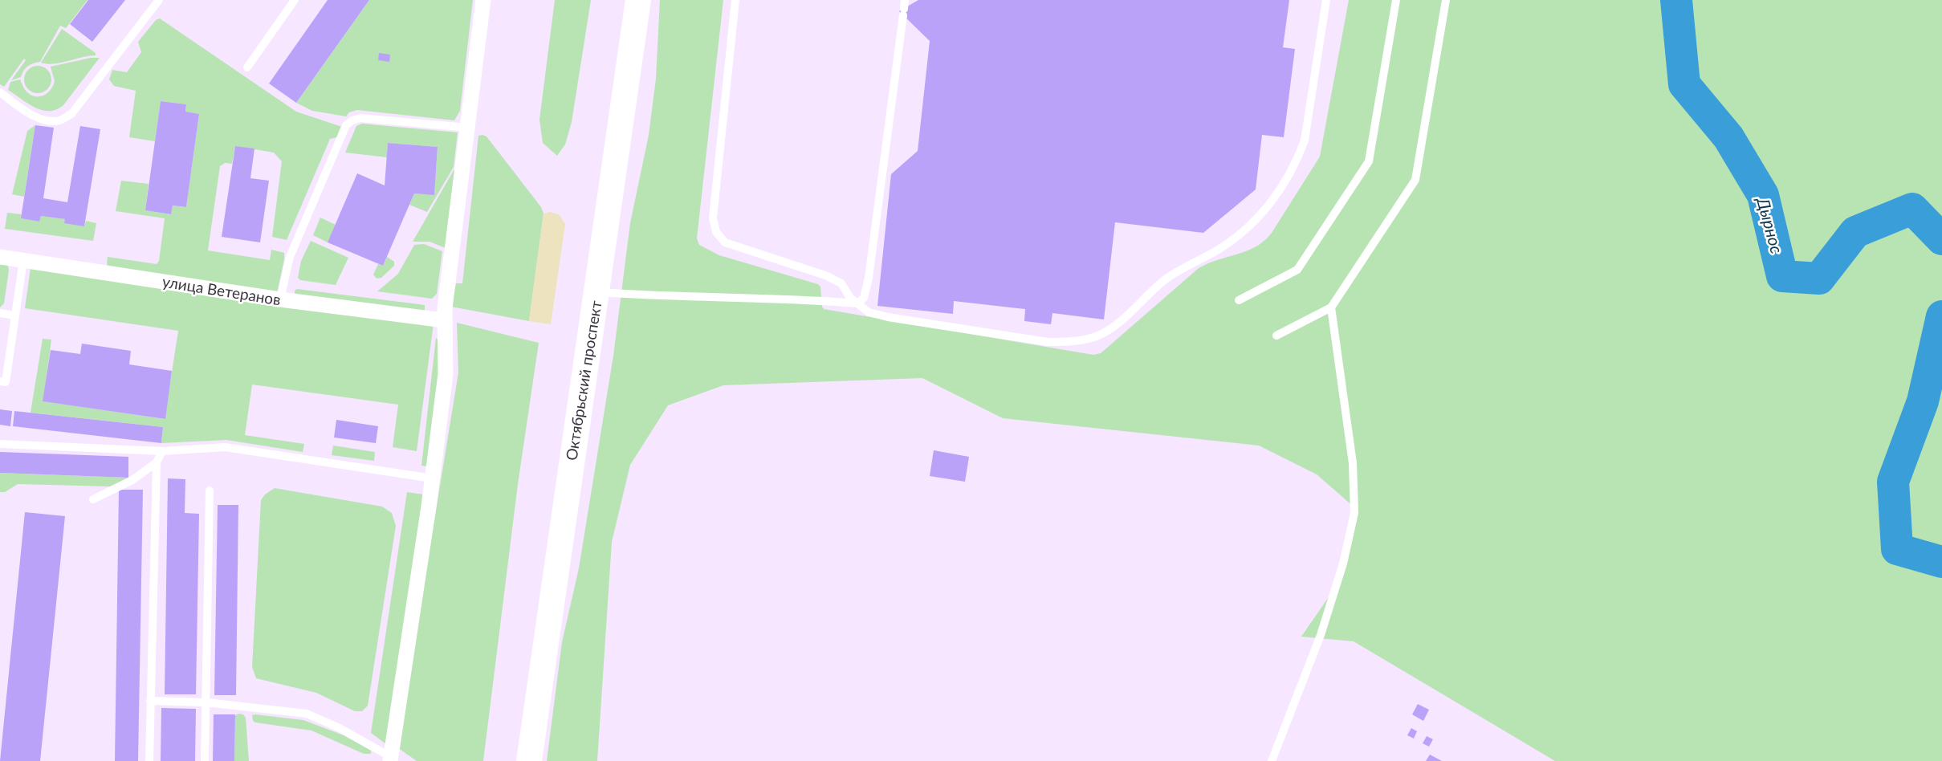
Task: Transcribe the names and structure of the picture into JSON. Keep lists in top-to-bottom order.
{
  "streets": {
    "main road": ["Октябрьский проспект"],
    "street": ["улица Ветеранов"]
  },
  "water": ["Дырнос"]
}
